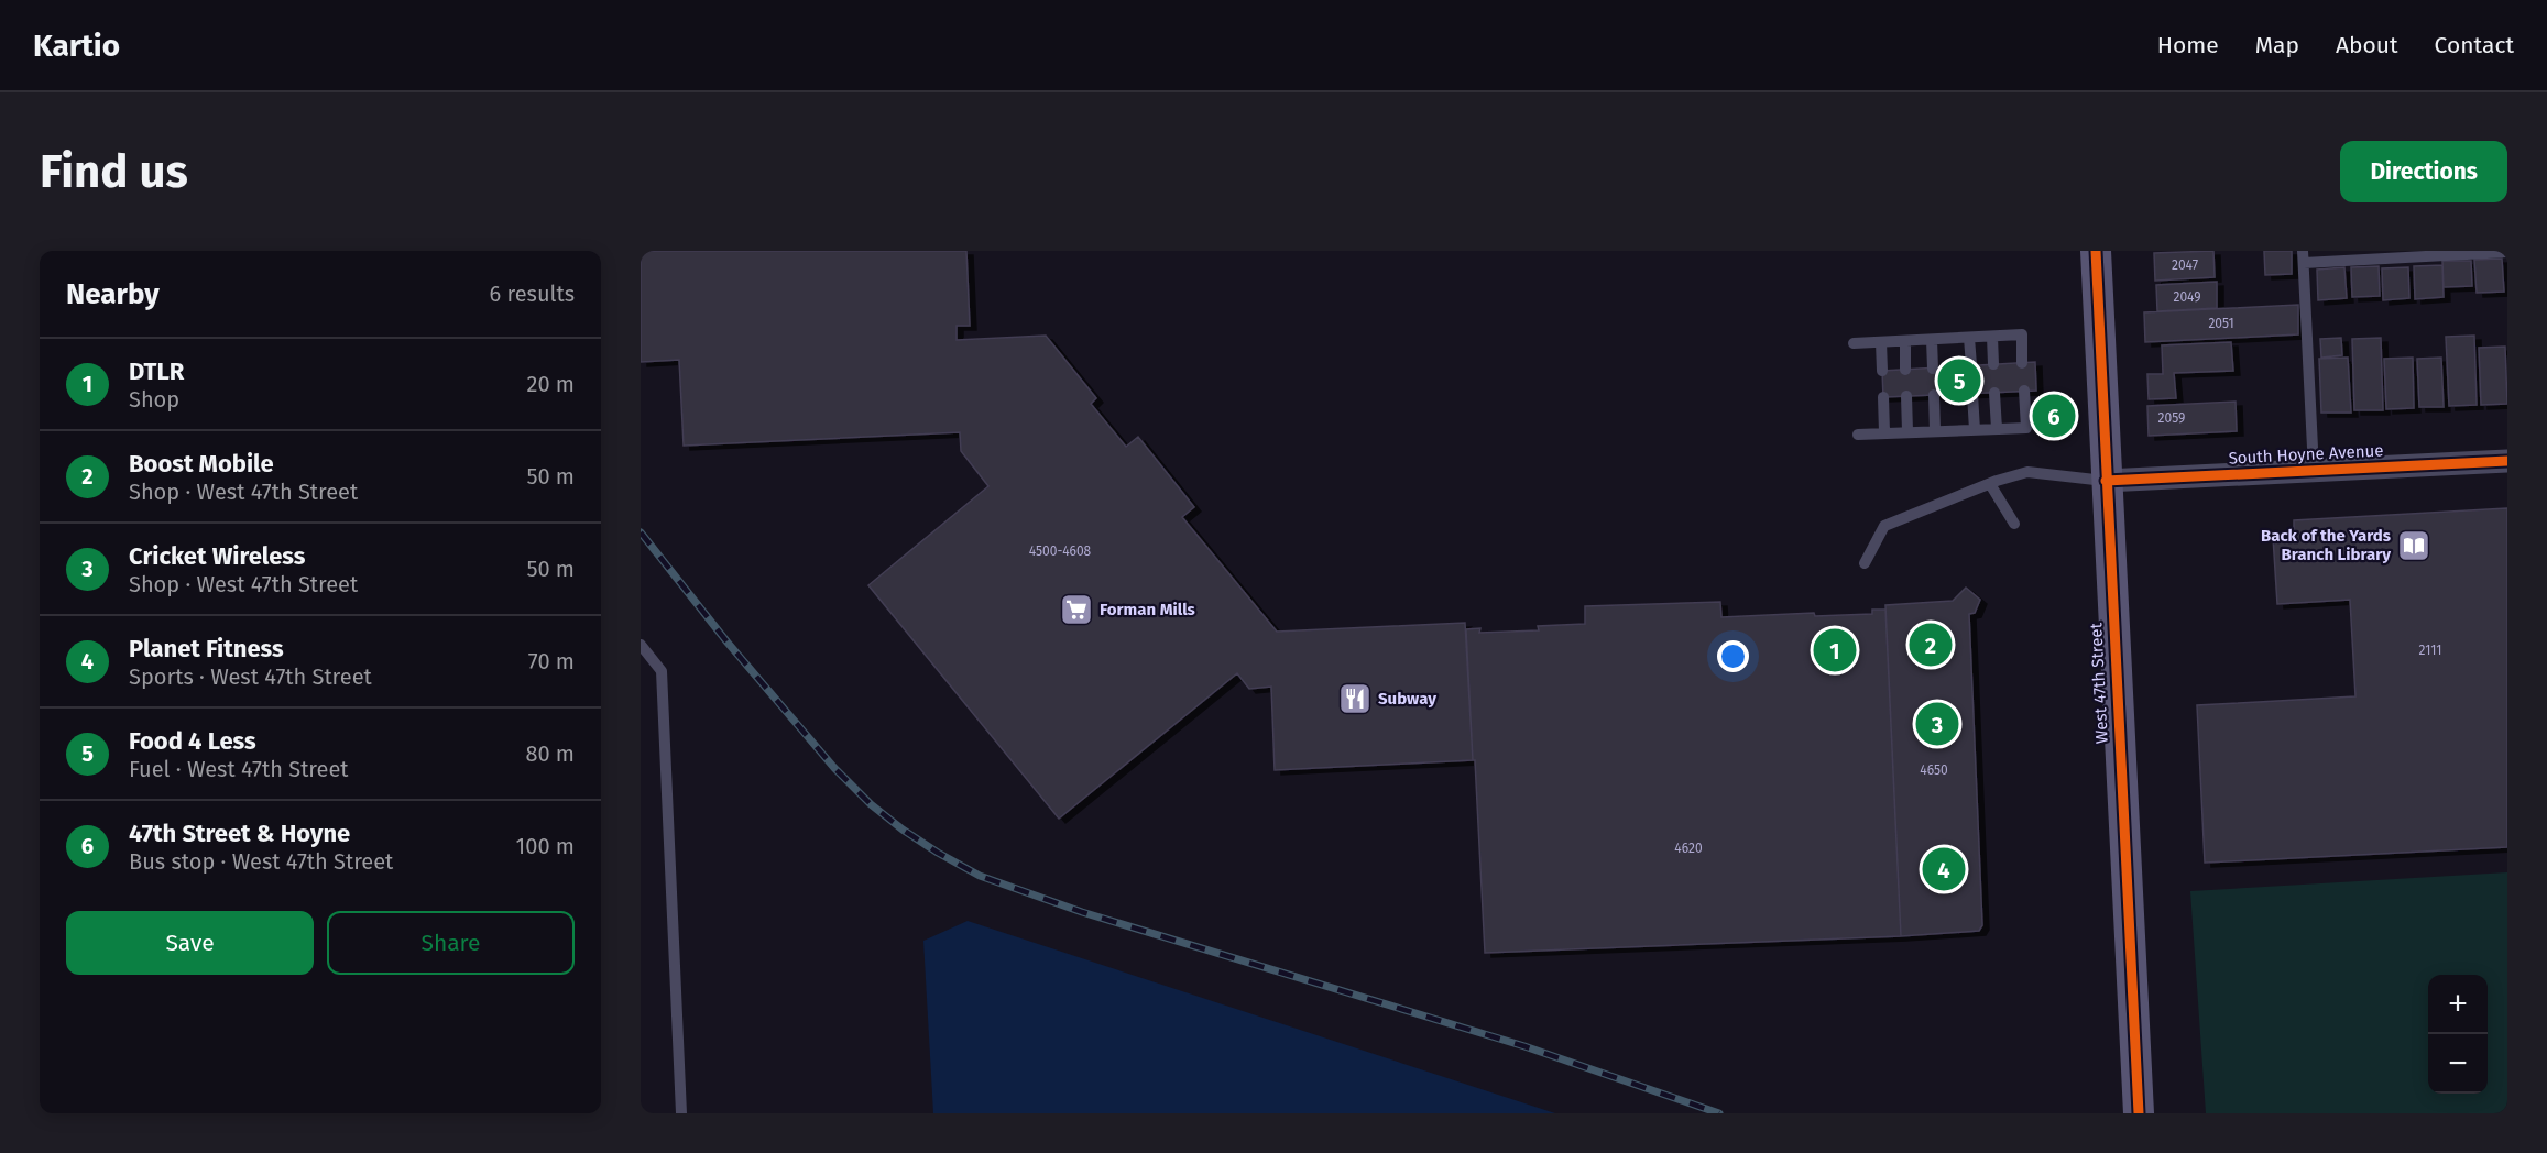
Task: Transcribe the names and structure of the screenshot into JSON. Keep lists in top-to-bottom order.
{
  "streets": {
    "main road": ["West 47th Street"],
    "street": ["South Hoyne Avenue"]
  },
  "crossings": [
    ["South Hoyne Avenue", "West 47th Street"]
  ],
  "places": {
    "library": ["Back of the Yards Branch Library"],
    "supermarket": ["Forman Mills"],
    "restaurant": ["Subway"]
  },
  "house_numbers": [
    "2047",
    "2049",
    "2051",
    "2059",
    "4500-4608",
    "2111",
    "4650",
    "4620"
  ],
  "page": {
    "header": "Kartio",
    "nav": [
      "Home",
      "Map",
      "About",
      "Contact"
    ],
    "buttons": [
      "Directions",
      ["Save", "Share"]
    ],
    "title": "Find us",
    "heading": ["Nearby", "6 results"],
    "list": [
      {
        "mark": "1",
        "name": "DTLR",
        "note": "Shop",
        "value": "20 m"
      },
      {
        "mark": "2",
        "name": "Boost Mobile",
        "note": "Shop · West 47th Street",
        "value": "50 m"
      },
      {
        "mark": "3",
        "name": "Cricket Wireless",
        "note": "Shop · West 47th Street",
        "value": "50 m"
      },
      {
        "mark": "4",
        "name": "Planet Fitness",
        "note": "Sports · West 47th Street",
        "value": "70 m"
      },
      {
        "mark": "5",
        "name": "Food 4 Less",
        "note": "Fuel · West 47th Street",
        "value": "80 m"
      },
      {
        "mark": "6",
        "name": "47th Street & Hoyne",
        "note": "Bus stop · West 47th Street",
        "value": "100 m"
      }
    ],
    "pins": [
      "5",
      "6",
      "2",
      "1",
      "3",
      "4"
    ],
    "map_buttons": ["+", "−"]
  }
}
